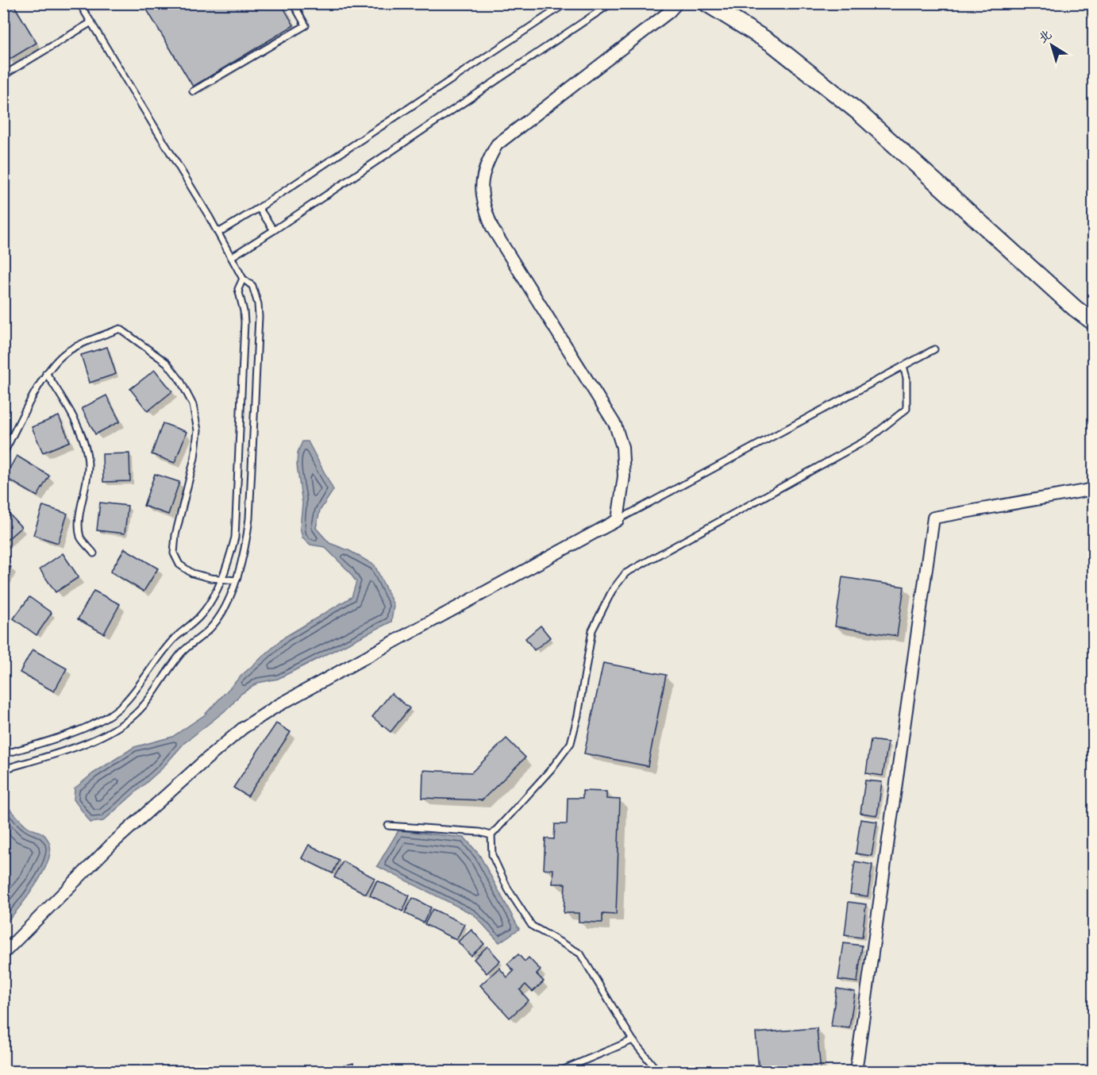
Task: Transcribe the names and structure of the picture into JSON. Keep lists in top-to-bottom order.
{
  "north": "top left"
}
